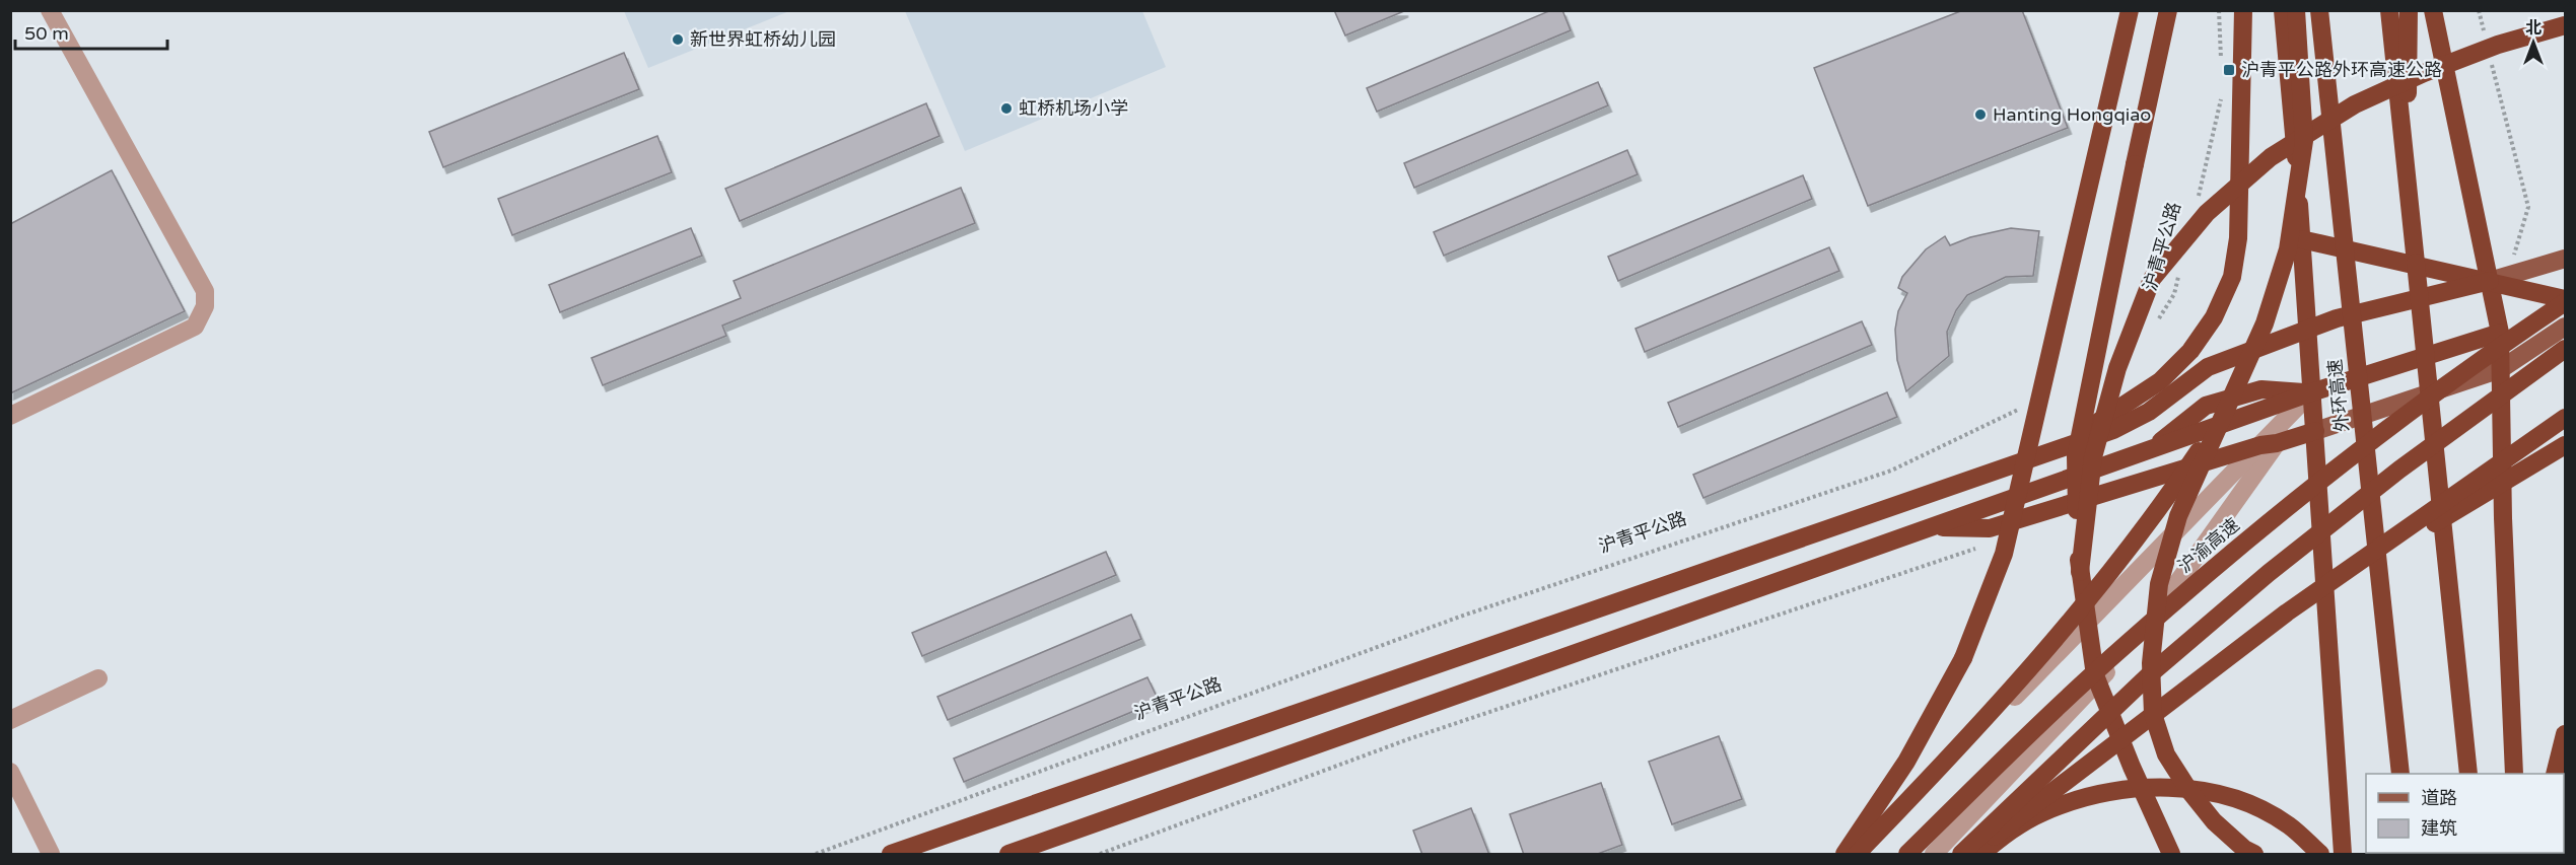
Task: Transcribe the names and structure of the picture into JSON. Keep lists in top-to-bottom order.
{
  "streets": {
    "highway": ["外环高速", "沪渝高速"],
    "path": ["沪青平公路"]
  },
  "places": {
    "other": ["新世界虹桥幼儿园", "虹桥机场小学", "Hanting Hongqiao"],
    "transit": ["沪青平公路外环高速公路"]
  },
  "legend": ["道路", "建筑"],
  "scale_bar": "50 m",
  "north": "top"
}
